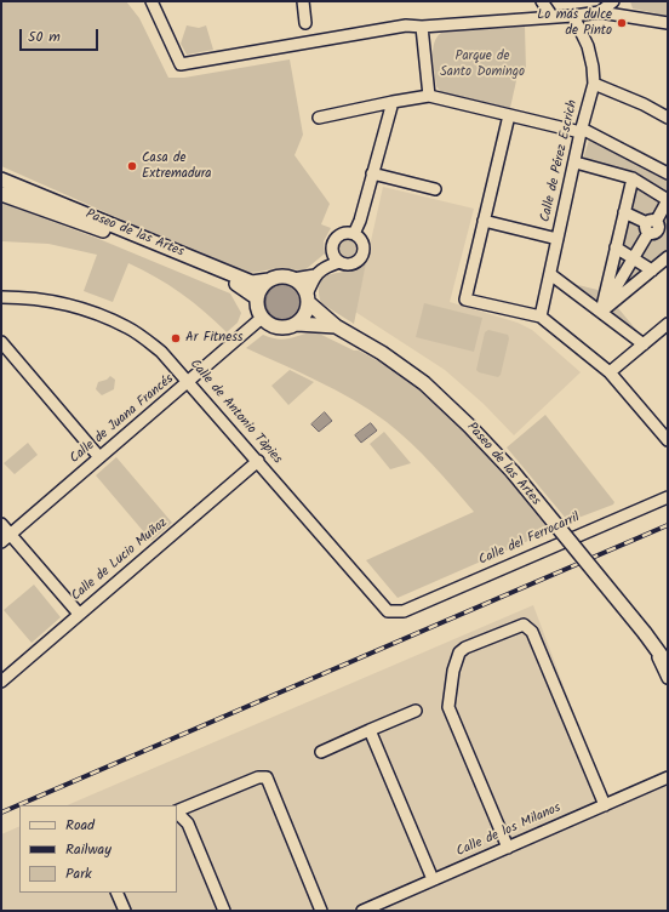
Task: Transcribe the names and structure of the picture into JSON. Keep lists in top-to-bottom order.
{
  "streets": {
    "main road": ["Paseo de las Artes"],
    "street": [
      "Calle de Pérez Escrich",
      "Calle de Antonio Tàpies",
      "Calle de Juana Francés",
      "Calle del Ferrocarril",
      "Calle de Lucio Muñoz",
      "Calle de los Milanos"
    ]
  },
  "crossings": [
    ["Paseo de las Artes", "Calle de Juana Francés"],
    ["Calle de Antonio Tàpies", "Calle de Juana Francés"],
    ["Calle de Antonio Tàpies", "Calle del Ferrocarril"],
    ["Calle de Antonio Tàpies", "Calle de Lucio Muñoz"]
  ],
  "parks": ["Parque de Santo Domingo"],
  "places": ["Lo más dulce de Pinto", "Casa de Extremadura", "Ar Fitness"],
  "legend": ["Road", "Railway", "Park"],
  "scale_bar": "50 m"
}
